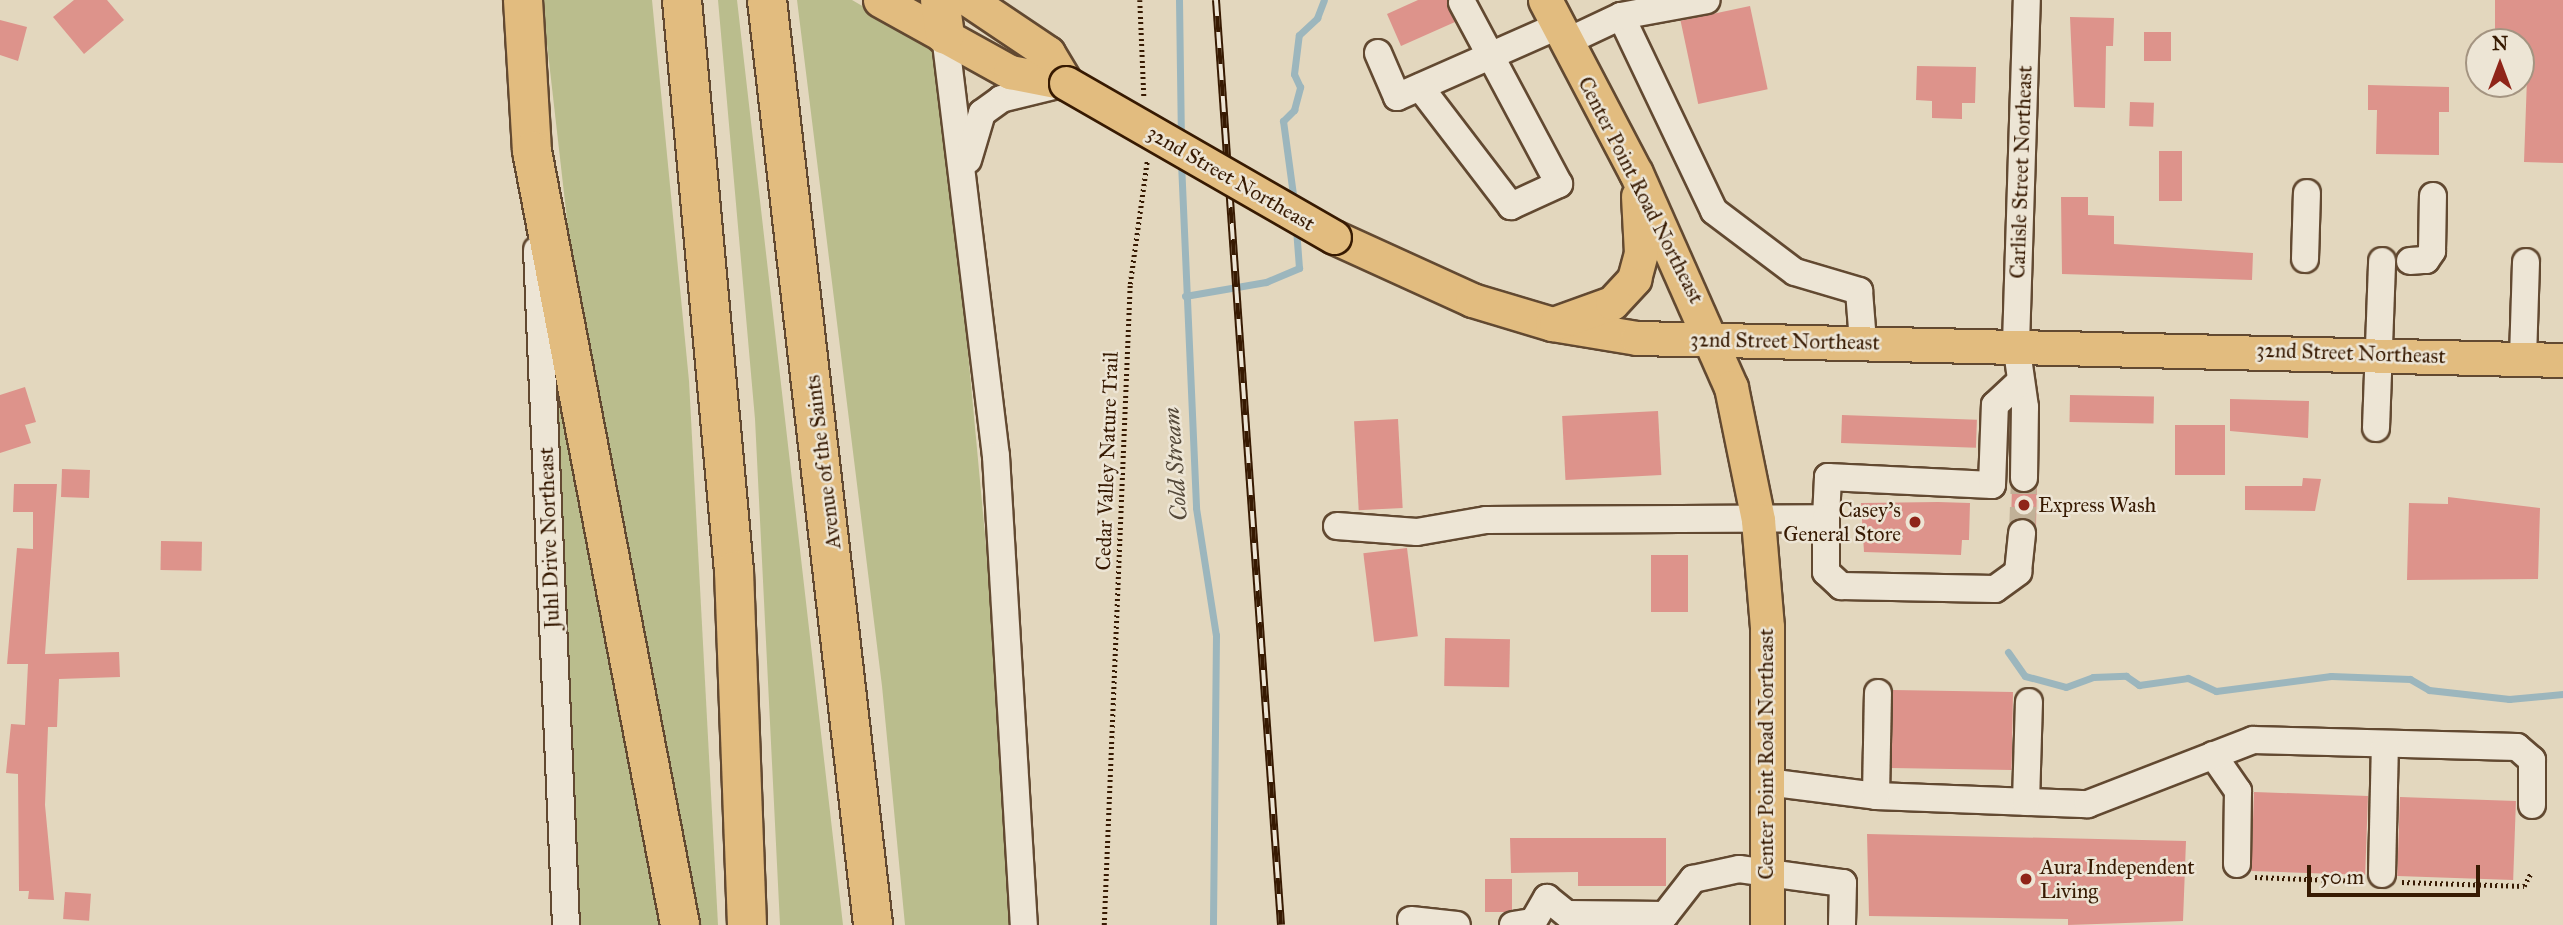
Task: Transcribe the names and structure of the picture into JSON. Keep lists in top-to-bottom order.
{
  "streets": {
    "highway": ["Avenue of the Saints"],
    "main road": ["32nd Street Northeast", "Center Point Road Northeast"],
    "street": ["Carlisle Street Northeast", "Juhl Drive Northeast"],
    "path": ["Cedar Valley Nature Trail"]
  },
  "crossings": [
    ["Carlisle Street Northeast", "32nd Street Northeast"],
    ["32nd Street Northeast", "Center Point Road Northeast"]
  ],
  "water": ["Cold Stream"],
  "places": ["Express Wash", "Casey's General Store", "Aura Independent Living"],
  "scale_bar": "50 m",
  "north": "top"
}
